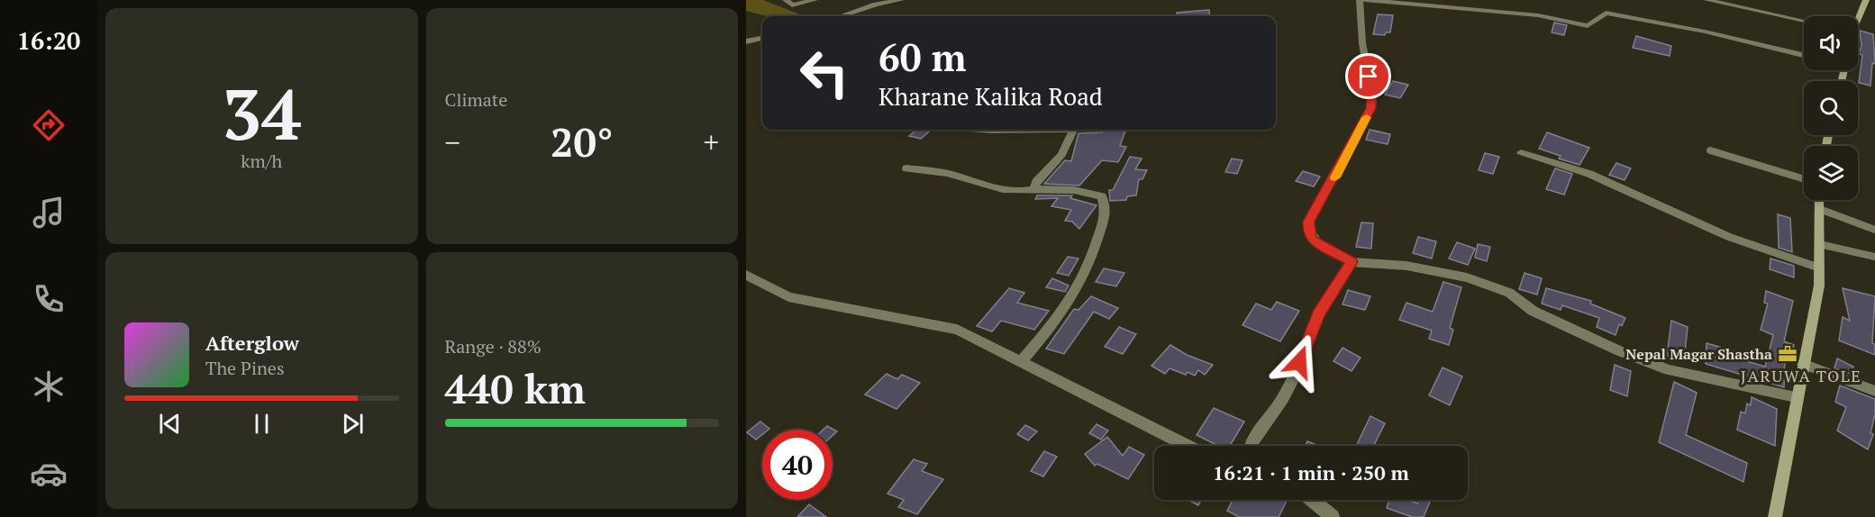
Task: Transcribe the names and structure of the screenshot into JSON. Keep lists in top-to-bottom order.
{
  "districts": ["JARUWA TOLE"],
  "places": {
    "office": ["Nepal Magar Shastha"]
  },
  "page": {
    "tabs": "16:20",
    "tile": [
      ["34", "km/h"],
      "Climate",
      ["Range · 88%", "440 km"]
    ],
    "turn": ["60 m", "Kharane Kalika Road"],
    "heat": ["−", "20°", "+"],
    "song": ["Afterglow", "The Pines"],
    "limit": "40",
    "trip": "16:21 · 1 min · 250 m"
  }
}
